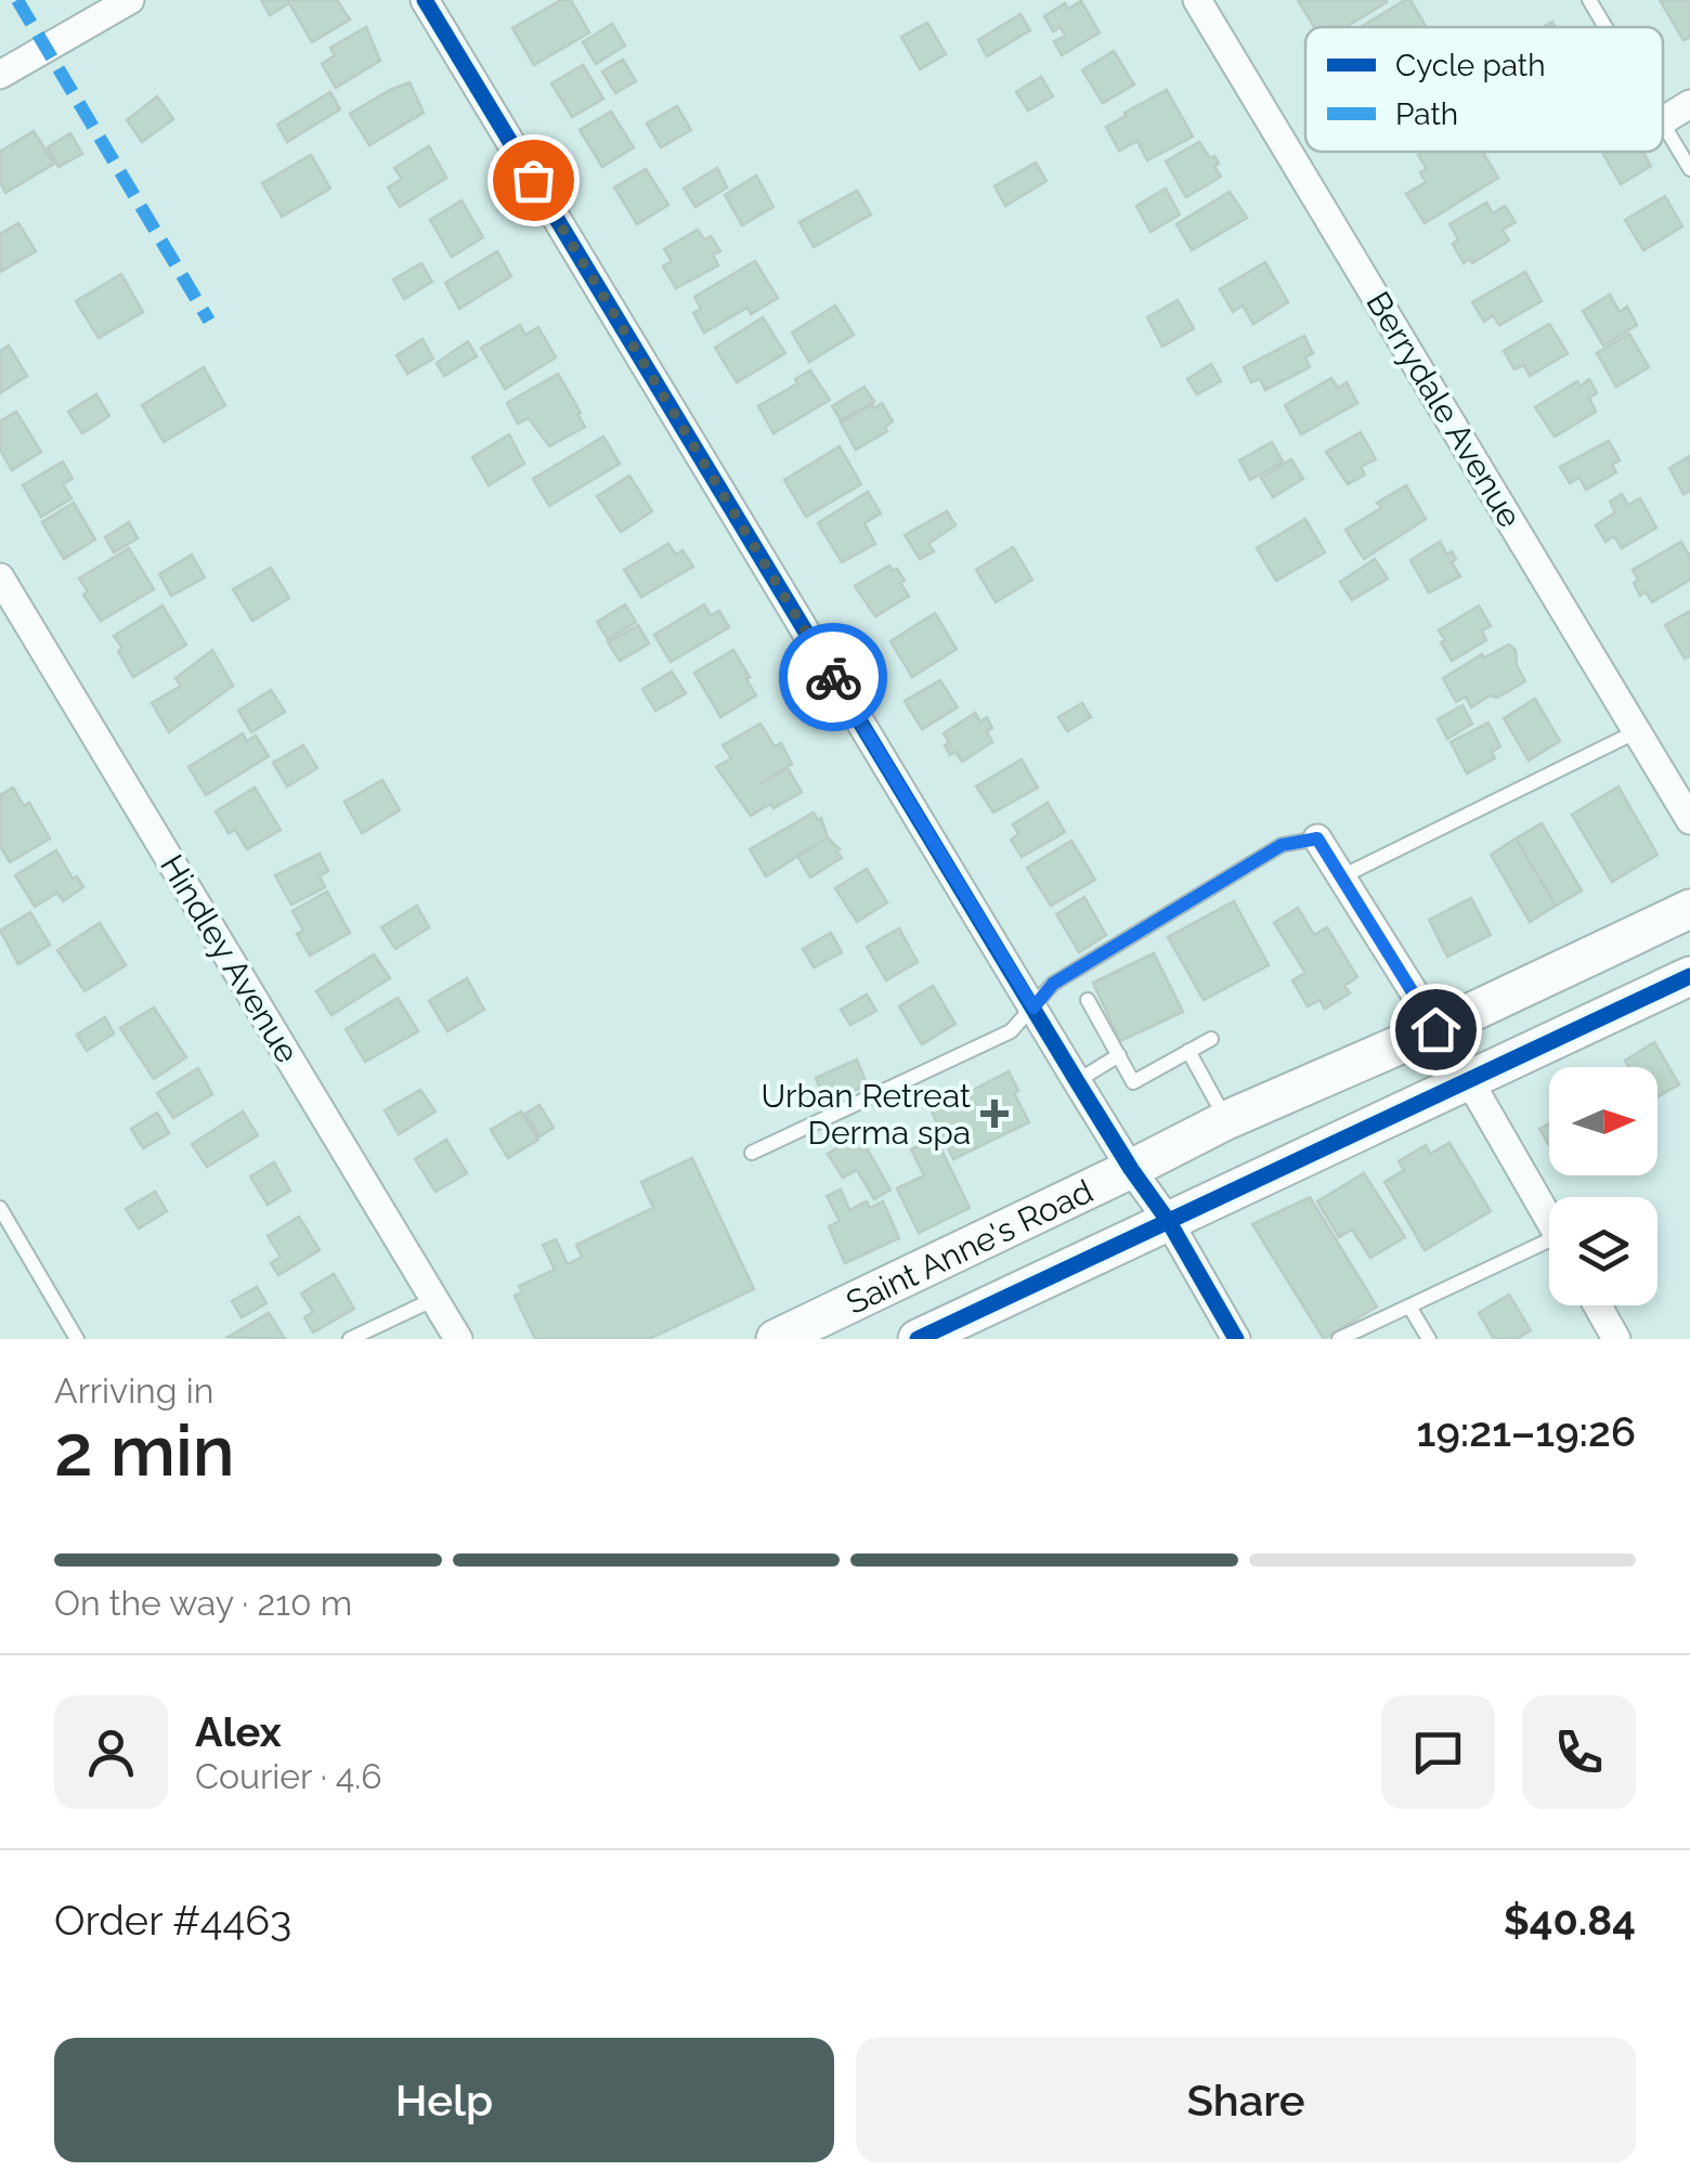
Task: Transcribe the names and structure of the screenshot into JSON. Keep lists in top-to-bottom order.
{
  "streets": {
    "main road": ["Saint Anne's Road"],
    "street": ["Berrydale Avenue", "Hindley Avenue"]
  },
  "places": {
    "health": ["Urban Retreat Derma spa"]
  },
  "legend": ["Cycle path", "Path"],
  "north": "right",
  "page": {
    "heading": ["2 min", "Arriving in", "19:21–19:26"],
    "panel": [
      "Alex",
      "Courier · 4.6",
      "Order #4463",
      "$40.84"
    ],
    "bar": "On the way · 210 m",
    "buttons": ["Help", "Share"]
  }
}
